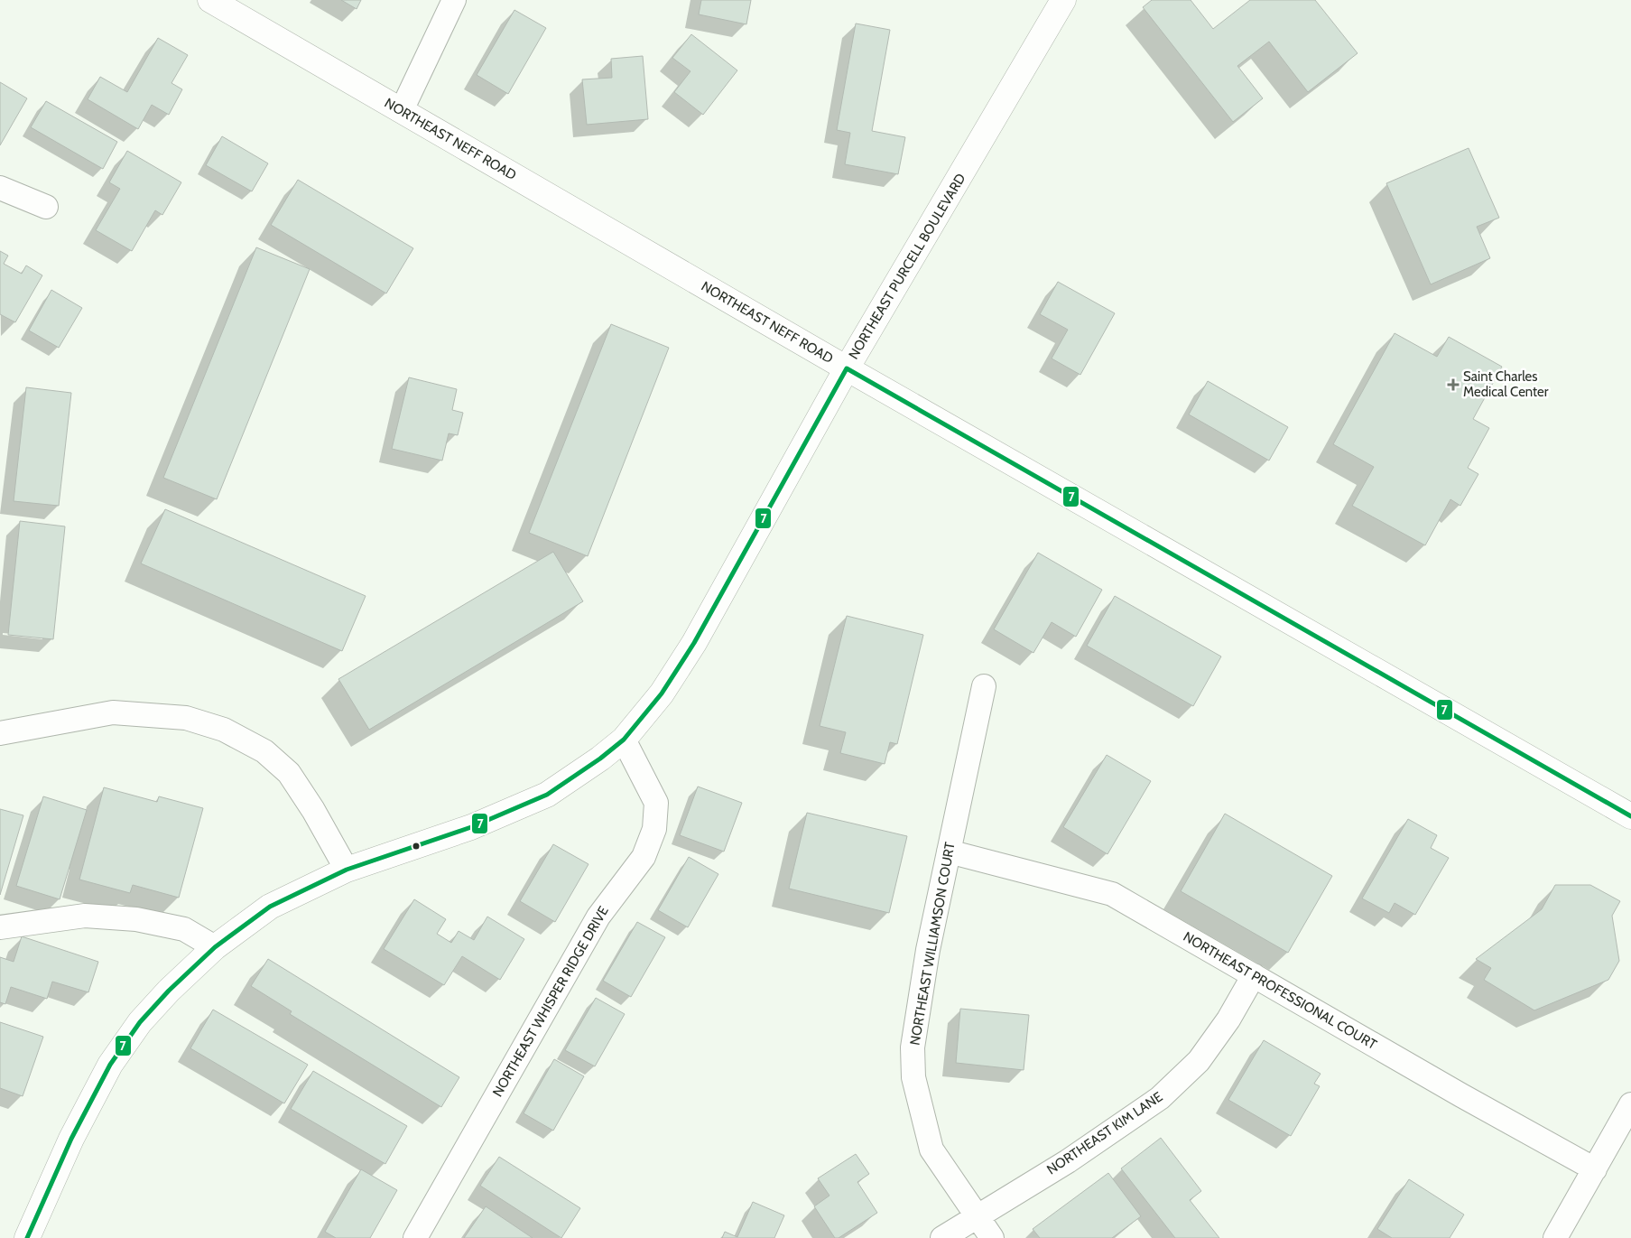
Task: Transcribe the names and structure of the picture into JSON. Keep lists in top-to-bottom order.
{
  "streets": {
    "street": [
      "NORTHEAST NEFF ROAD",
      "NORTHEAST PURCELL BOULEVARD",
      "NORTHEAST WILLIAMSON COURT",
      "NORTHEAST PROFESSIONAL COURT",
      "NORTHEAST WHISPER RIDGE DRIVE",
      "NORTHEAST KIM LANE"
    ]
  },
  "crossings": [
    ["NORTHEAST NEFF ROAD", "NORTHEAST PURCELL BOULEVARD"],
    ["NORTHEAST PURCELL BOULEVARD", "NORTHEAST WHISPER RIDGE DRIVE"],
    ["NORTHEAST WILLIAMSON COURT", "NORTHEAST PROFESSIONAL COURT"],
    ["NORTHEAST WILLIAMSON COURT", "NORTHEAST KIM LANE"],
    ["NORTHEAST PROFESSIONAL COURT", "NORTHEAST KIM LANE"]
  ],
  "places": {
    "health": ["Saint Charles Medical Center"]
  },
  "lines": ["transit line 7"]
}
